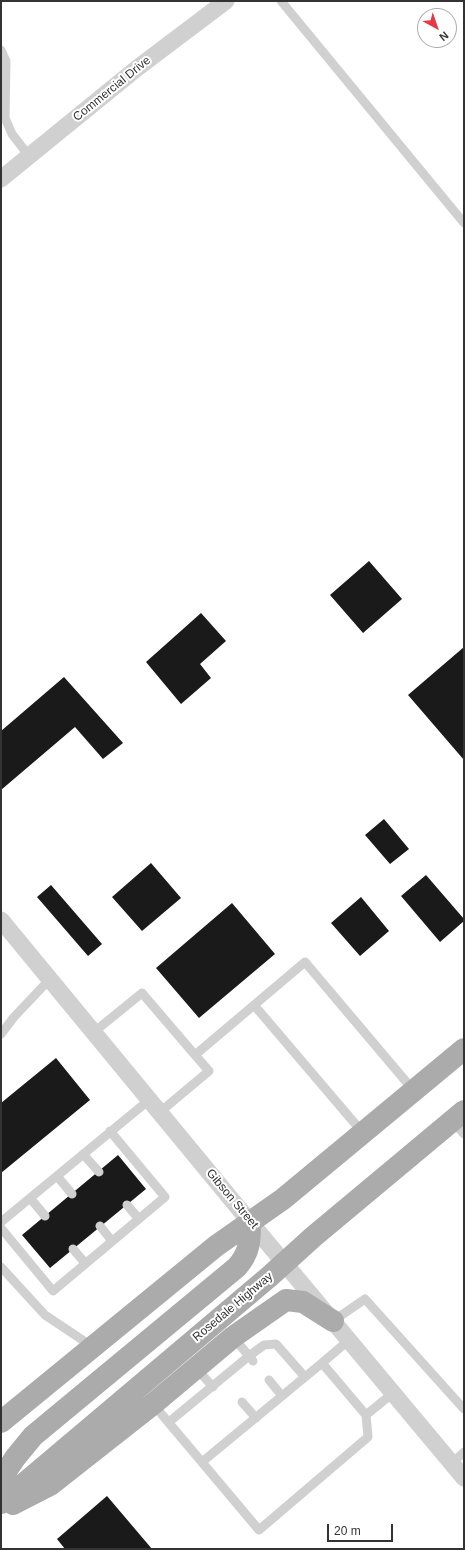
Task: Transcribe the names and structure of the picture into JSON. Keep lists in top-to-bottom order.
{
  "streets": {
    "main road": ["Rosedale Highway"],
    "street": ["Commercial Drive", "Gibson Street"]
  },
  "crossings": [
    ["Gibson Street", "Rosedale Highway"]
  ],
  "scale_bar": "20 m",
  "north": "bottom right"
}
